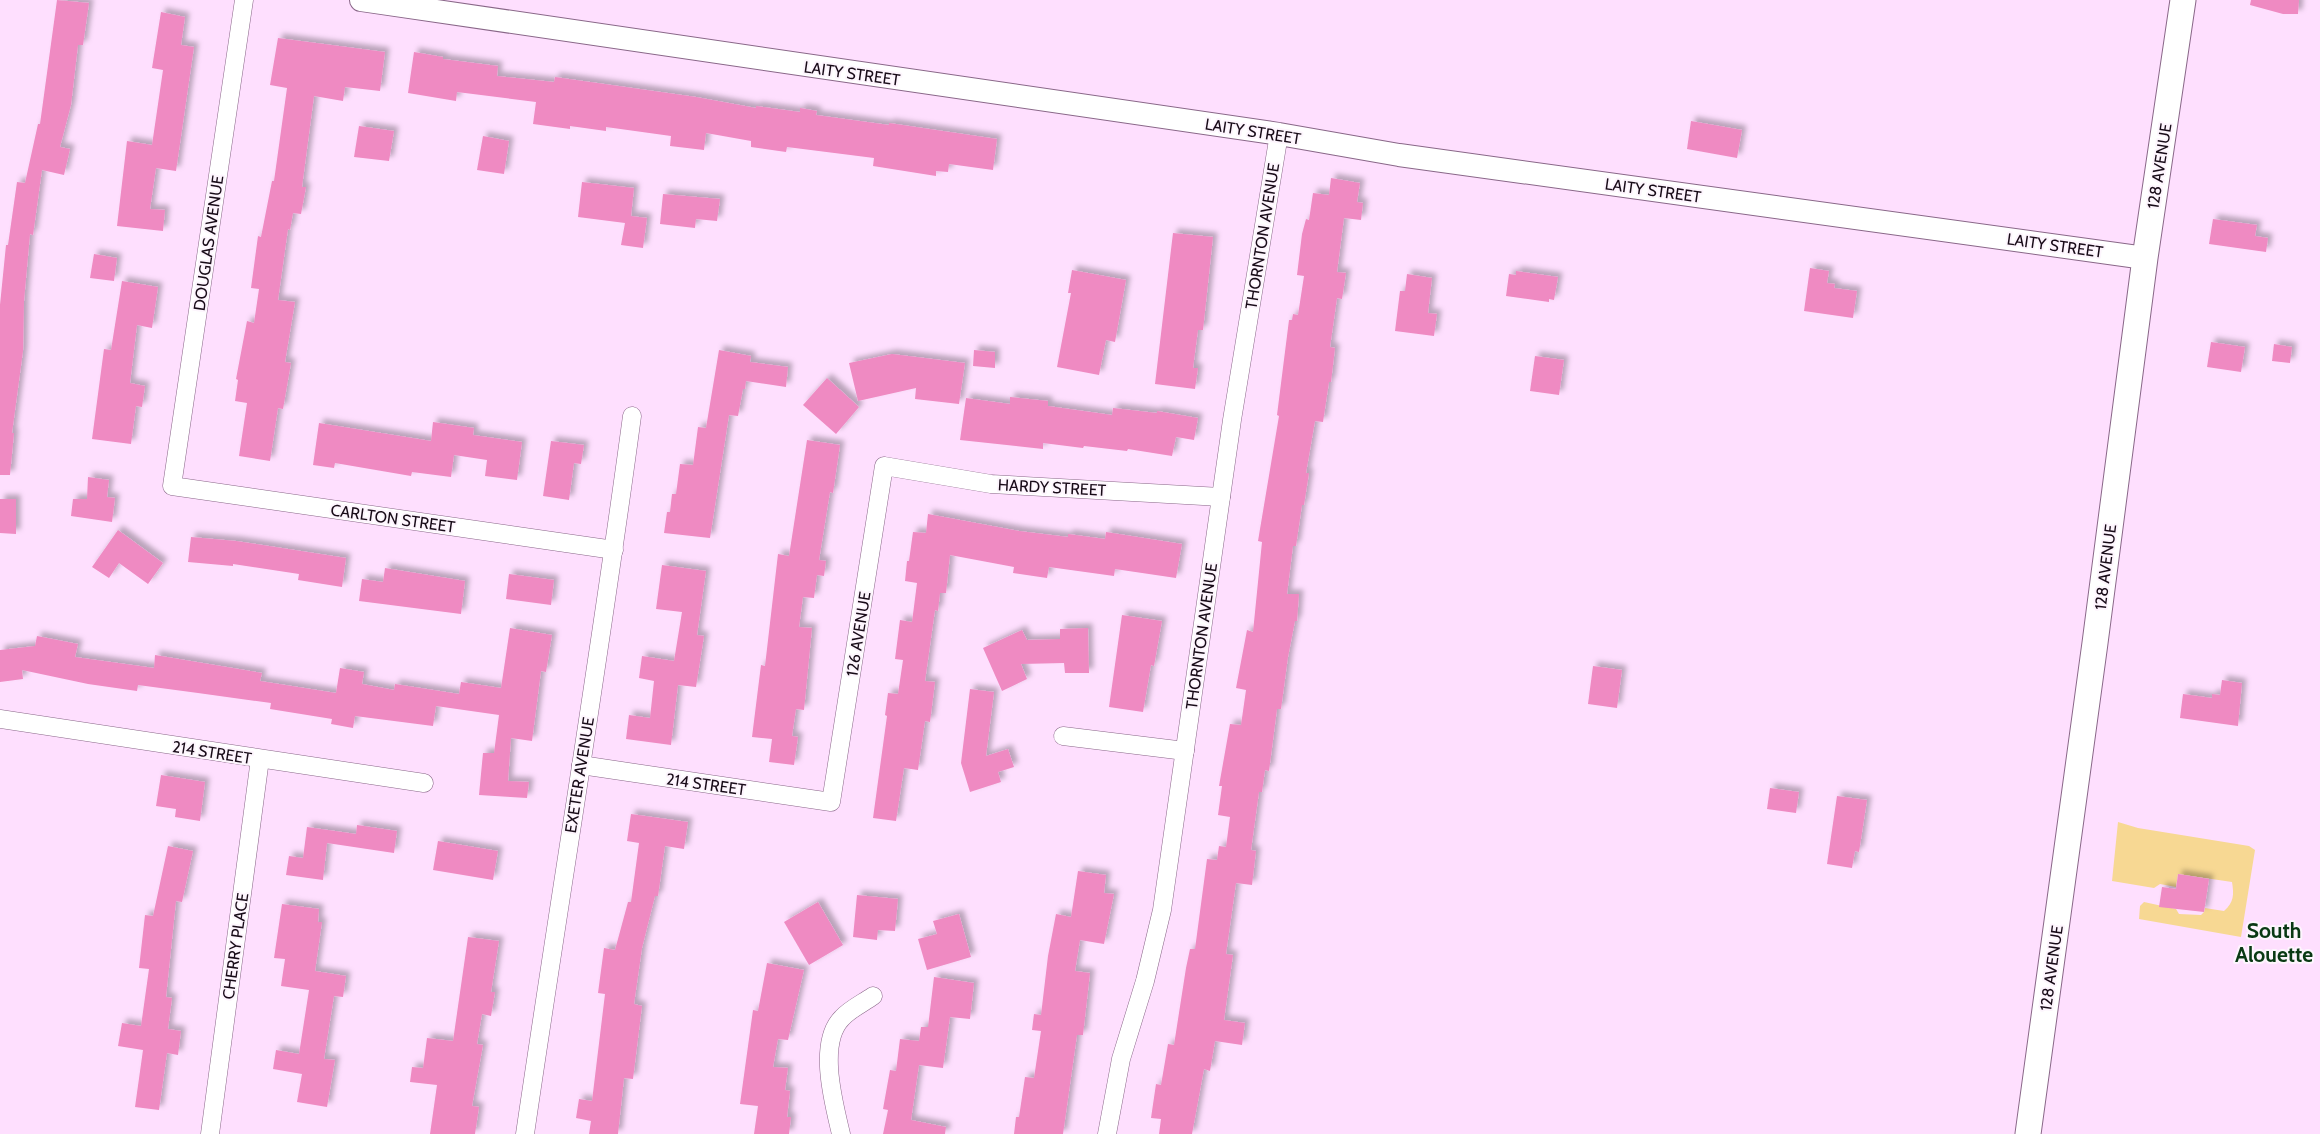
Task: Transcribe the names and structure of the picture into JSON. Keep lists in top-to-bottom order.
{
  "streets": {
    "main road": ["128 AVENUE"],
    "street": [
      "LAITY STREET",
      "THORNTON AVENUE",
      "DOUGLAS AVENUE",
      "HARDY STREET",
      "CARLTON STREET",
      "126 AVENUE",
      "214 STREET",
      "EXETER AVENUE",
      "CHERRY PLACE"
    ]
  },
  "crossings": [
    ["LAITY STREET", "128 AVENUE"],
    ["LAITY STREET", "THORNTON AVENUE"],
    ["THORNTON AVENUE", "HARDY STREET"],
    ["DOUGLAS AVENUE", "CARLTON STREET"],
    ["HARDY STREET", "126 AVENUE"],
    ["CARLTON STREET", "EXETER AVENUE"],
    ["126 AVENUE", "214 STREET"],
    ["214 STREET", "EXETER AVENUE"],
    ["214 STREET", "CHERRY PLACE"]
  ],
  "districts": ["South Alouette"]
}
